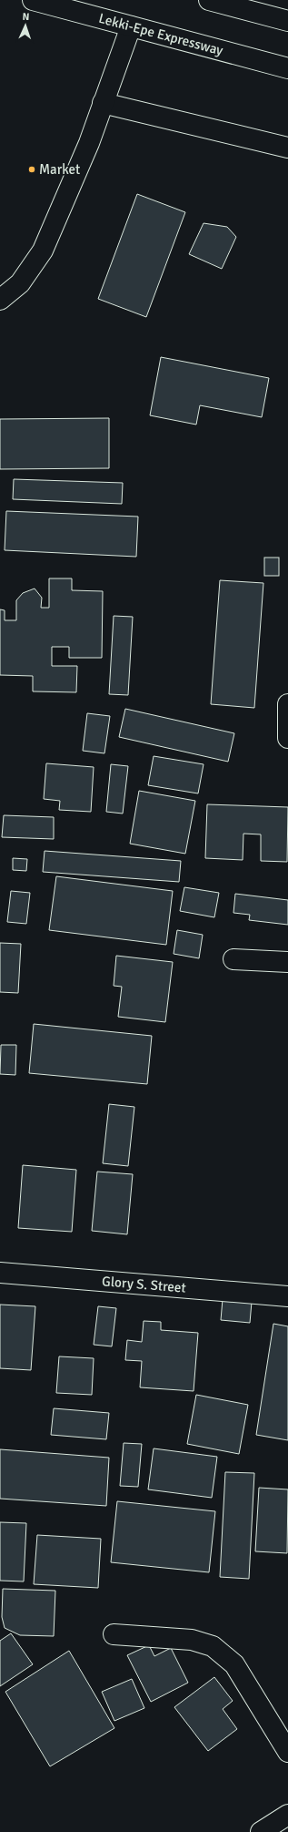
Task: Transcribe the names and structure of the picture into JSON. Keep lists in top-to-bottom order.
{
  "streets": {
    "main road": ["Lekki-Epe Expressway", "Glory S. Street"]
  },
  "places": ["Market"],
  "north": "top"
}
